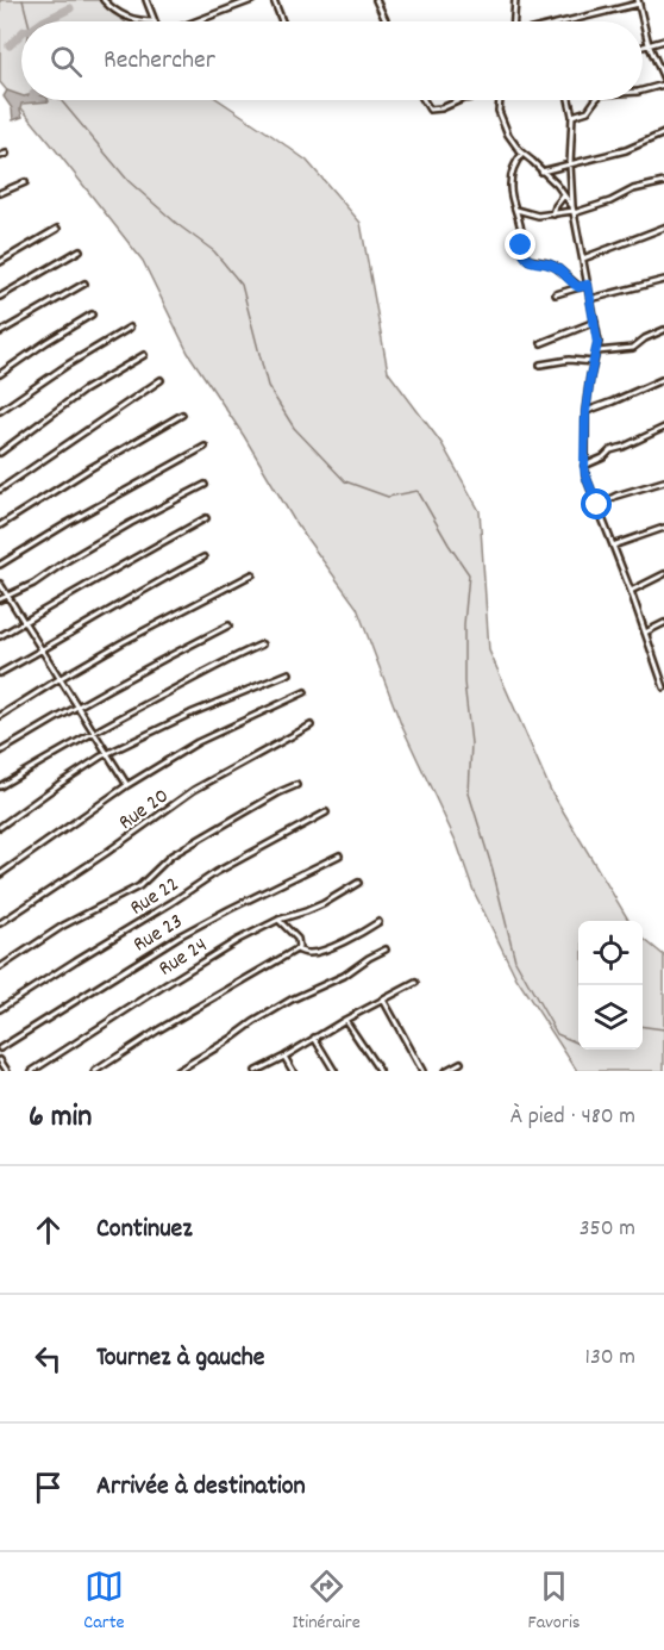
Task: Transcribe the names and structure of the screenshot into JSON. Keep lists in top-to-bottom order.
{
  "streets": {
    "street": [
      "Rue 20",
      "Rue 22",
      "Rue 23",
      "Rue 24"
    ]
  },
  "page": {
    "search": "Rechercher",
    "heading": ["6 min", "À pied · 480 m"],
    "list": [
      ["Continuez", "350 m"],
      ["Tournez à gauche", "130 m"],
      "Arrivée à destination"
    ],
    "nav": ["Carte", "Itinéraire", "Favoris"]
  }
}
